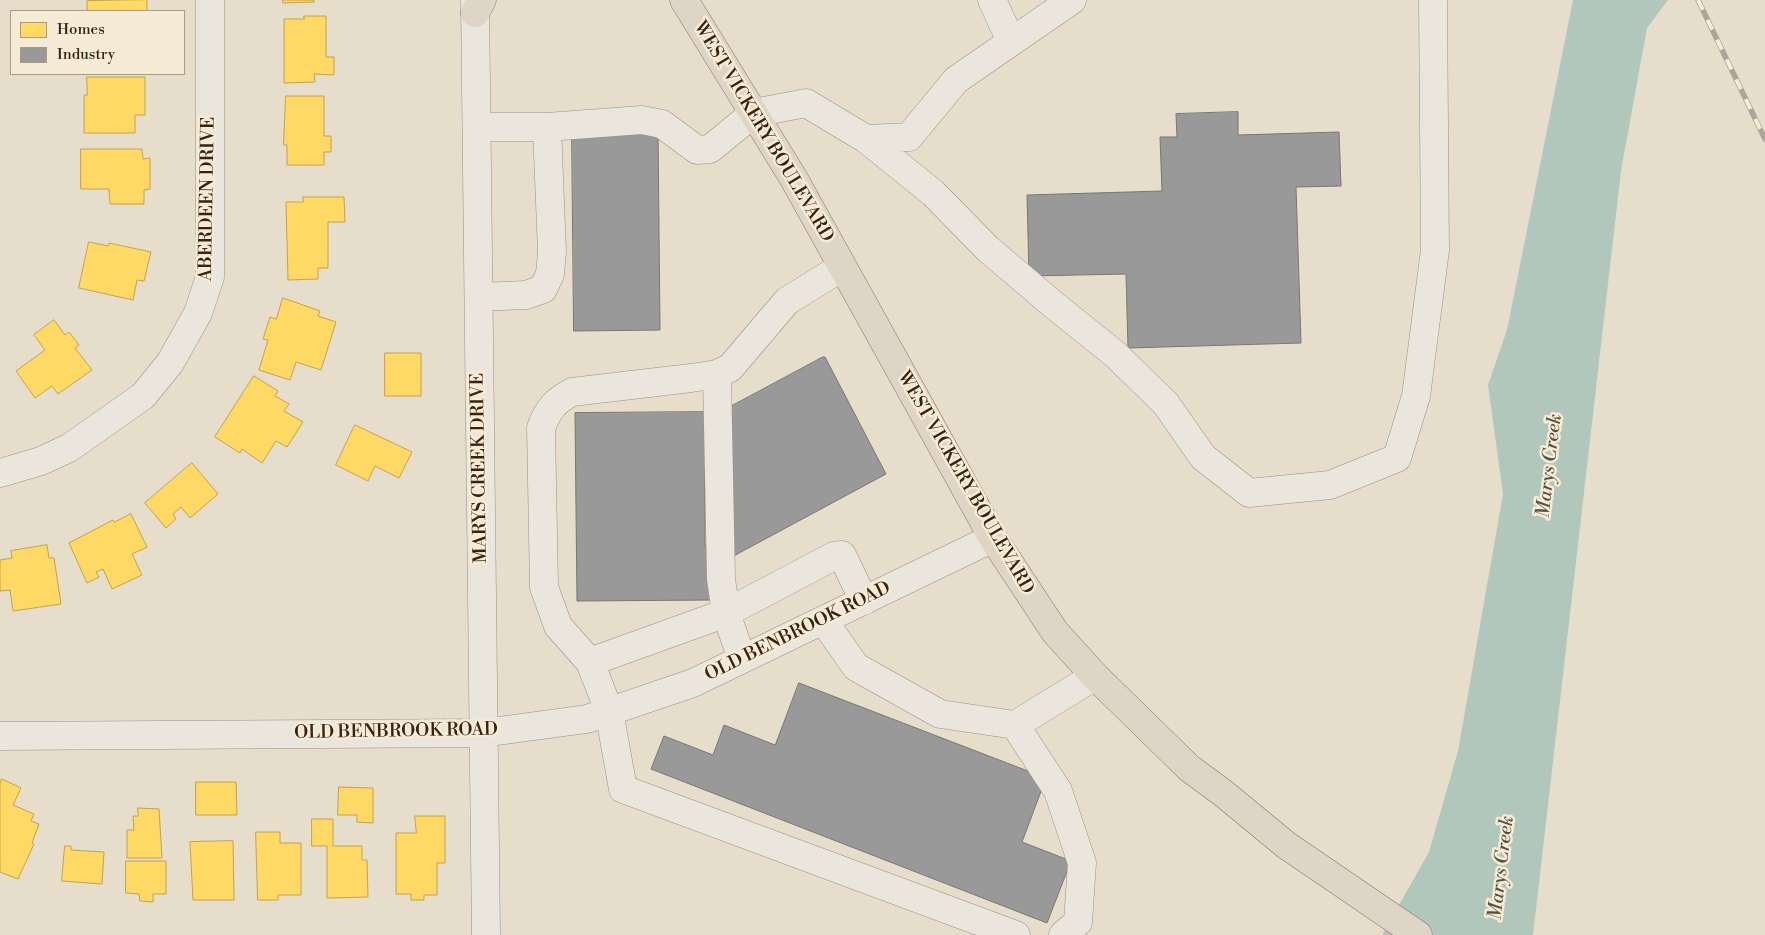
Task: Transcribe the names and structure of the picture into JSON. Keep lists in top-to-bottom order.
{
  "streets": {
    "main road": ["WEST VICKERY BOULEVARD"],
    "street": ["ABERDEEN DRIVE", "MARYS CREEK DRIVE", "OLD BENBROOK ROAD"]
  },
  "crossings": [
    ["WEST VICKERY BOULEVARD", "OLD BENBROOK ROAD"],
    ["MARYS CREEK DRIVE", "OLD BENBROOK ROAD"]
  ],
  "water": ["Marys Creek"],
  "legend": ["Homes", "Industry"]
}
